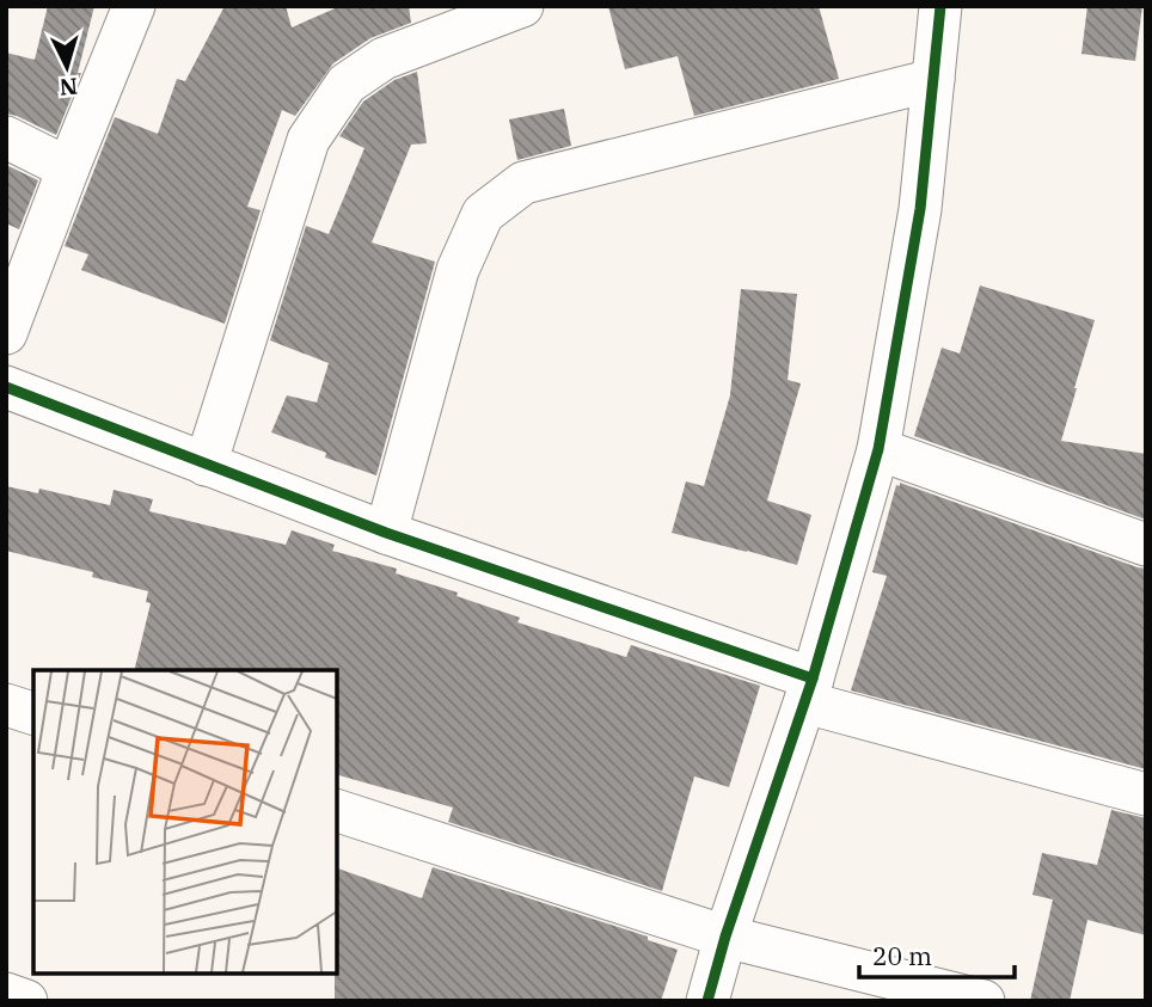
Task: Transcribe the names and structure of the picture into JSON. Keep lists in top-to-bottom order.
{
  "scale_bar": "20 m",
  "north": "bottom"
}
